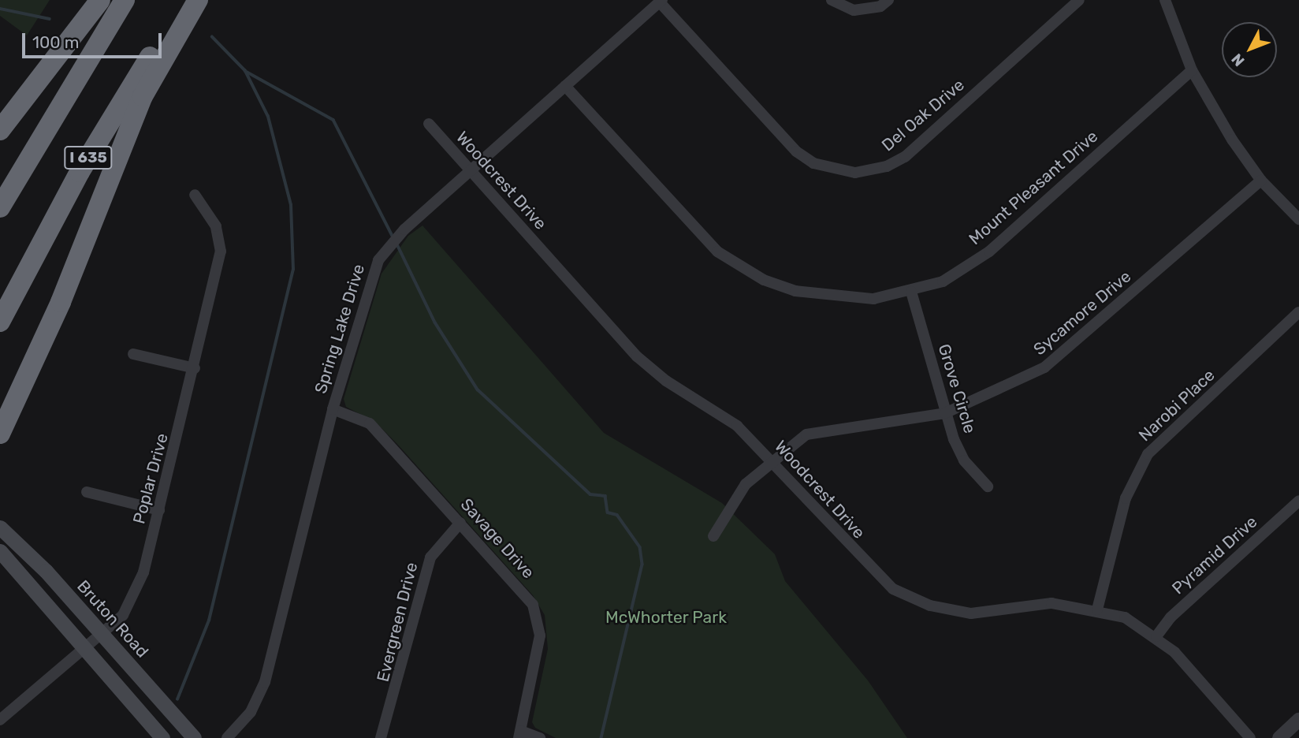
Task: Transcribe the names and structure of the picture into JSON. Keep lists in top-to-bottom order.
{
  "streets": {
    "highway": ["I 635"],
    "main road": ["Bruton Road"],
    "street": [
      "Del Oak Drive",
      "Woodcrest Drive",
      "Mount Pleasant Drive",
      "Sycamore Drive",
      "Spring Lake Drive",
      "Grove Circle",
      "Narobi Place",
      "Poplar Drive",
      "Savage Drive",
      "Pyramid Drive",
      "Evergreen Drive"
    ]
  },
  "crossings": [
    ["Del Oak Drive", "Spring Lake Drive"],
    ["Woodcrest Drive", "Sycamore Drive"],
    ["Woodcrest Drive", "Spring Lake Drive"],
    ["Woodcrest Drive", "Narobi Place"],
    ["Woodcrest Drive", "Pyramid Drive"],
    ["Mount Pleasant Drive", "Spring Lake Drive"],
    ["Mount Pleasant Drive", "Grove Circle"],
    ["Sycamore Drive", "Grove Circle"],
    ["Spring Lake Drive", "Savage Drive"],
    ["Poplar Drive", "Bruton Road"],
    ["Savage Drive", "Evergreen Drive"]
  ],
  "parks": ["McWhorter Park"],
  "scale_bar": "100 m",
  "north": "bottom left"
}
